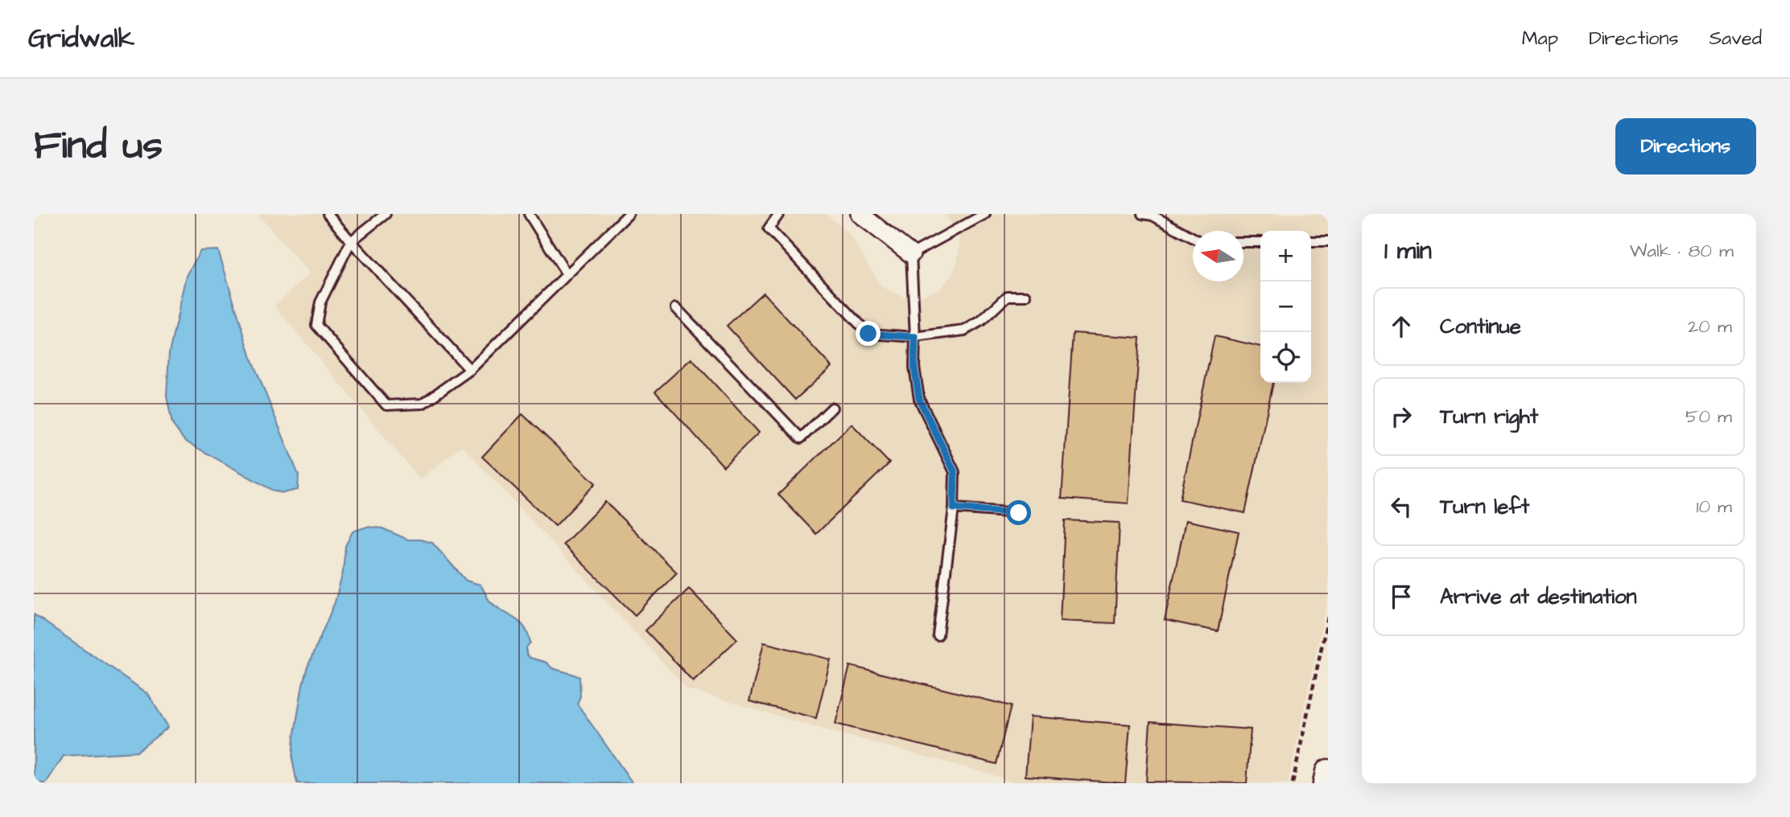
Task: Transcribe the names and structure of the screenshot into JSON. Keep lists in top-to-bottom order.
{
  "north": "left",
  "page": {
    "header": "Gridwalk",
    "nav": ["Map", "Directions", "Saved"],
    "buttons": "Directions",
    "title": "Find us",
    "heading": ["1 min", "Walk · 80 m"],
    "map_buttons": ["+", "−"],
    "list": [
      ["Continue", "20 m"],
      ["Turn right", "50 m"],
      ["Turn left", "10 m"],
      "Arrive at destination"
    ]
  }
}
